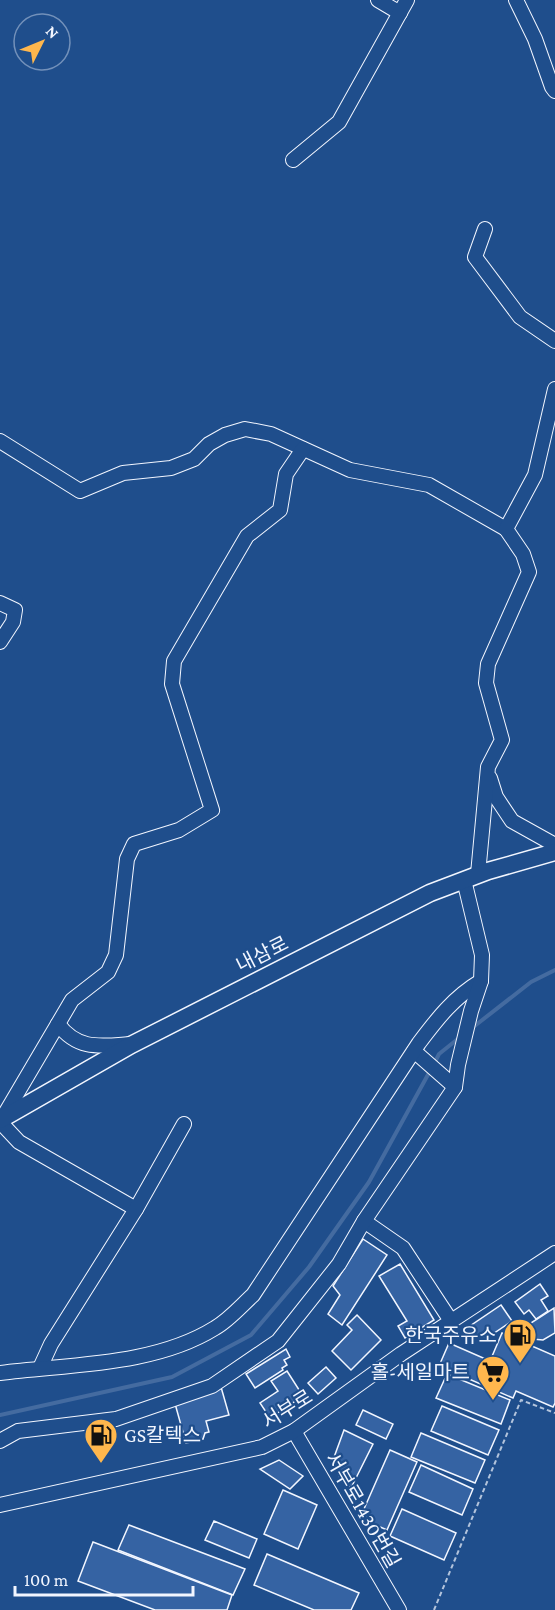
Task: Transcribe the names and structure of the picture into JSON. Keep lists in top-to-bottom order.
{
  "streets": {
    "main road": ["내삼로"],
    "street": ["서부로", "서부로1430번길"]
  },
  "crossings": [
    ["서부로", "서부로1430번길"]
  ],
  "places": {
    "fuel station": ["한국주유소", "GS칼텍스"],
    "supermarket": ["홀-세일마트"]
  },
  "scale_bar": "100 m",
  "north": "top right"
}
